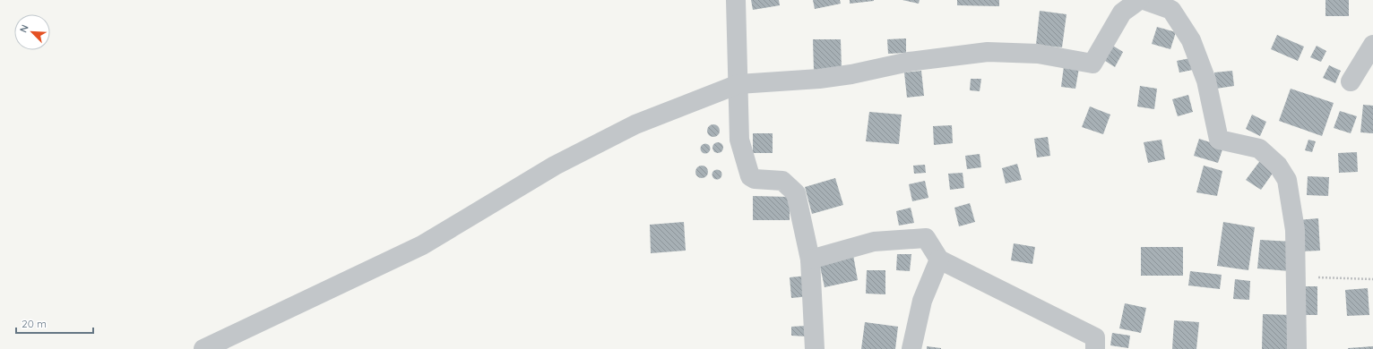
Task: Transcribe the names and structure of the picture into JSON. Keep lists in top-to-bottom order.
{
  "scale_bar": "20 m",
  "north": "top left"
}
